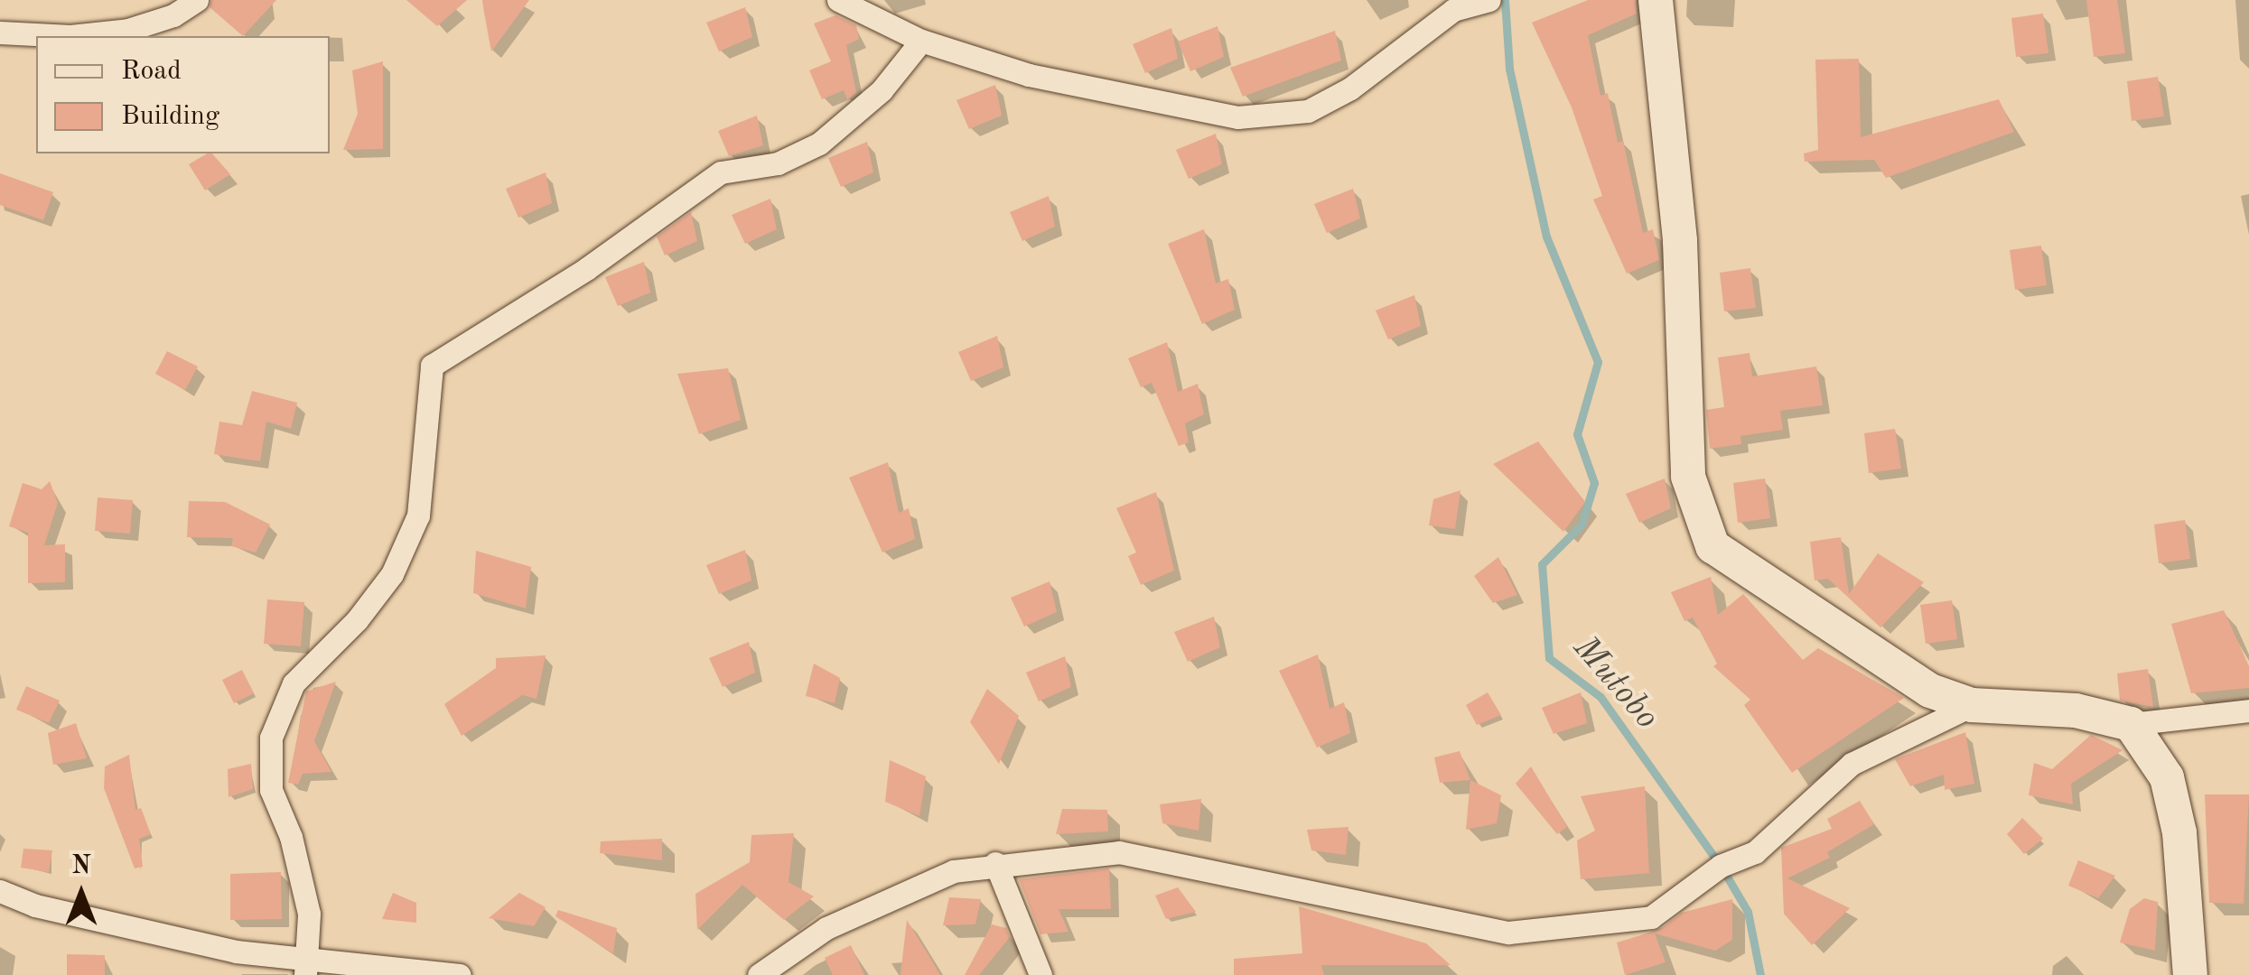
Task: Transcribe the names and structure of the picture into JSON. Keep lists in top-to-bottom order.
{
  "water": ["Mutobo"],
  "legend": ["Road", "Building"],
  "north": "top"
}
